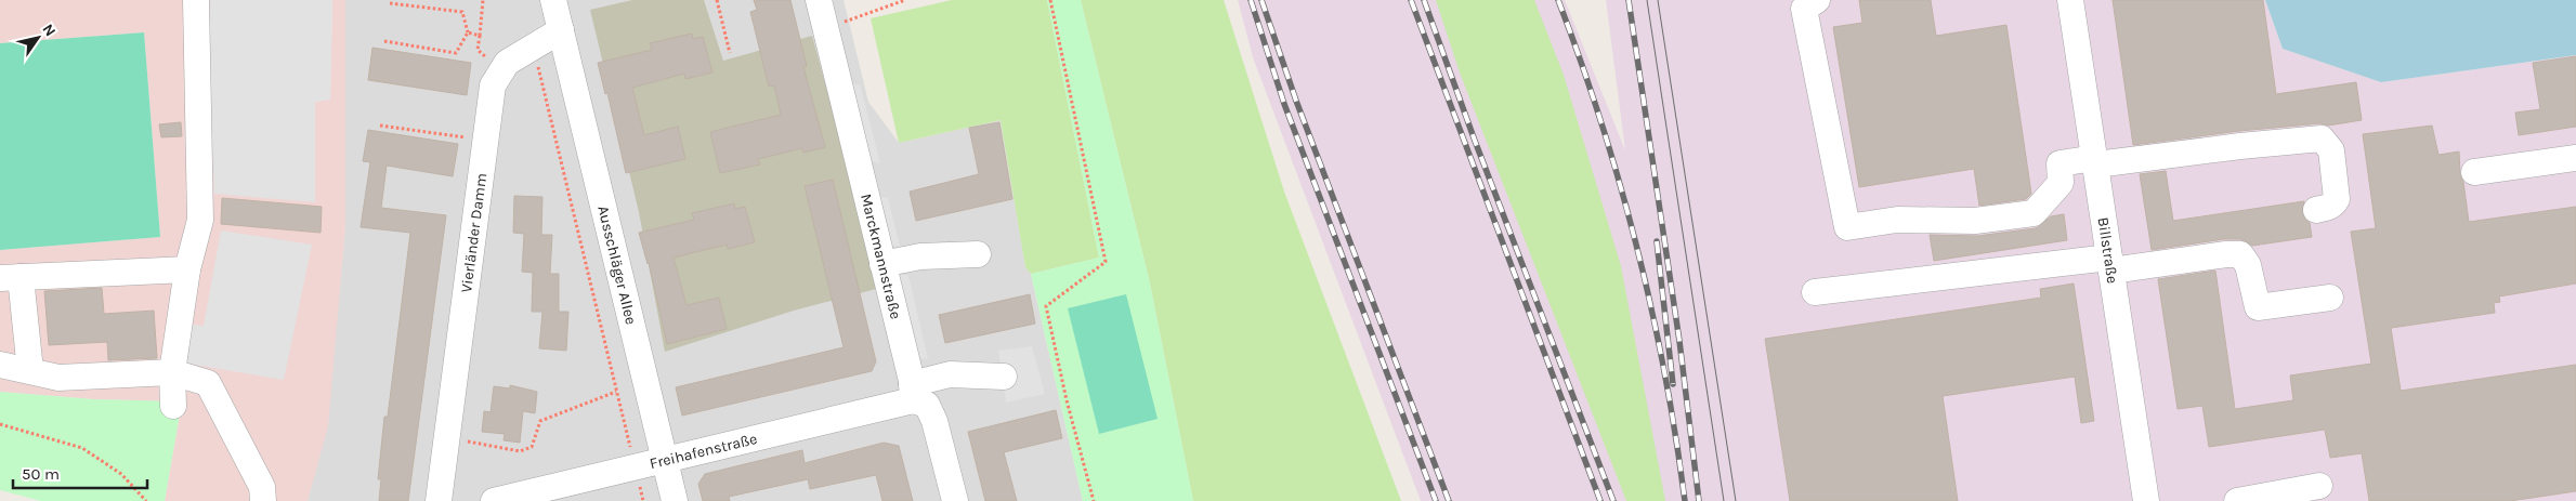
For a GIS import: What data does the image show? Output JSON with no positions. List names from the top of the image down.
{
  "streets": {
    "street": [
      "Vierländer Damm",
      "Billstraße",
      "Marckmannstraße",
      "Ausschläger Allee",
      "Freihafenstraße"
    ]
  },
  "crossings": [
    ["Vierländer Damm", "Ausschläger Allee"],
    ["Marckmannstraße", "Freihafenstraße"],
    ["Ausschläger Allee", "Freihafenstraße"]
  ],
  "scale_bar": "50 m",
  "north": "top right"
}
